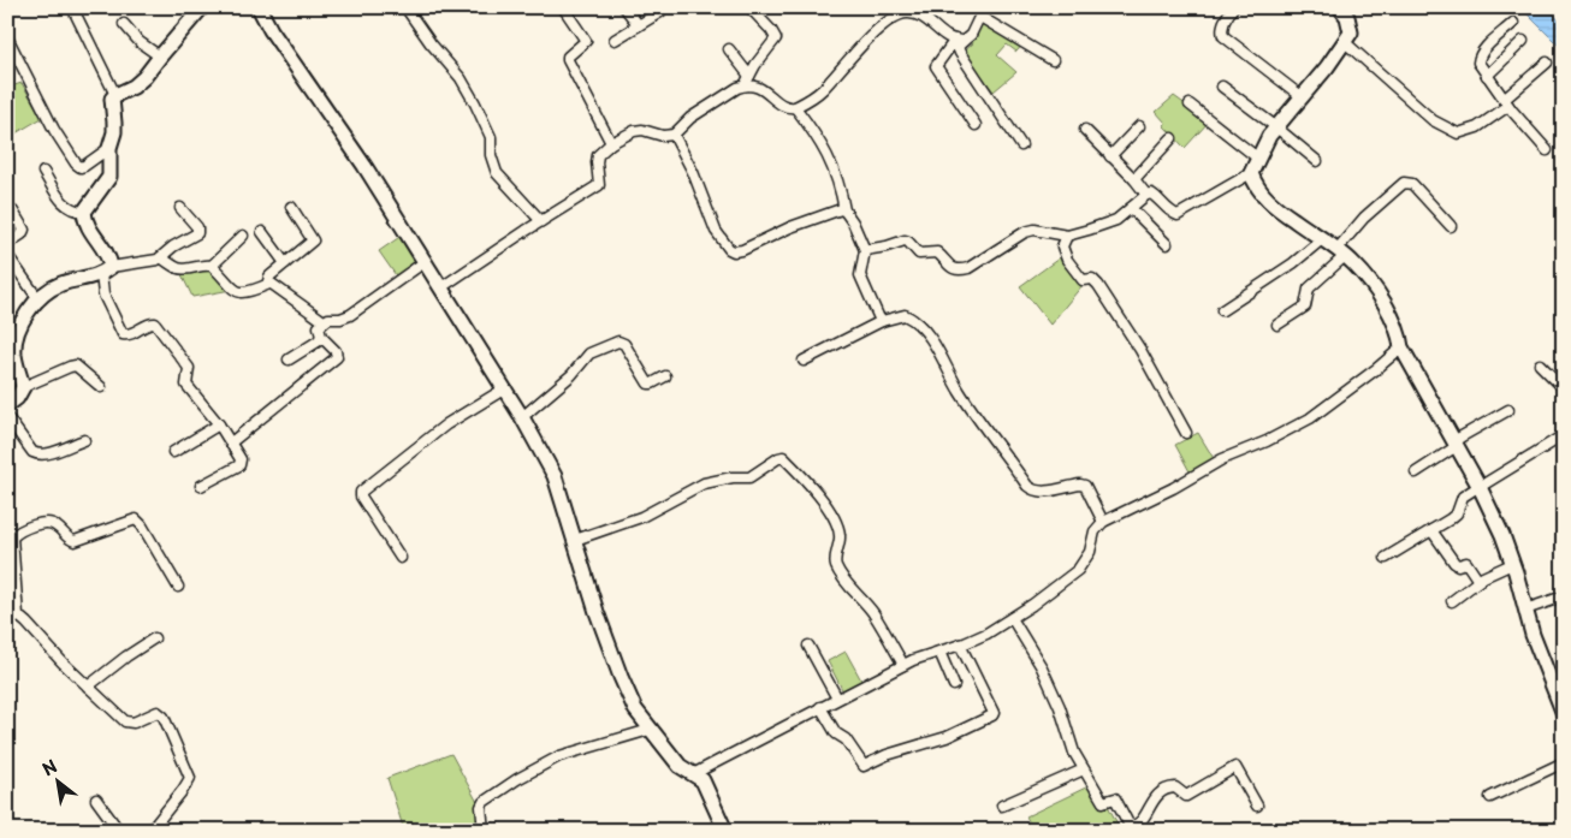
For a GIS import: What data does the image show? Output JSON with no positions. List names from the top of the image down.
{
  "north": "top left"
}
